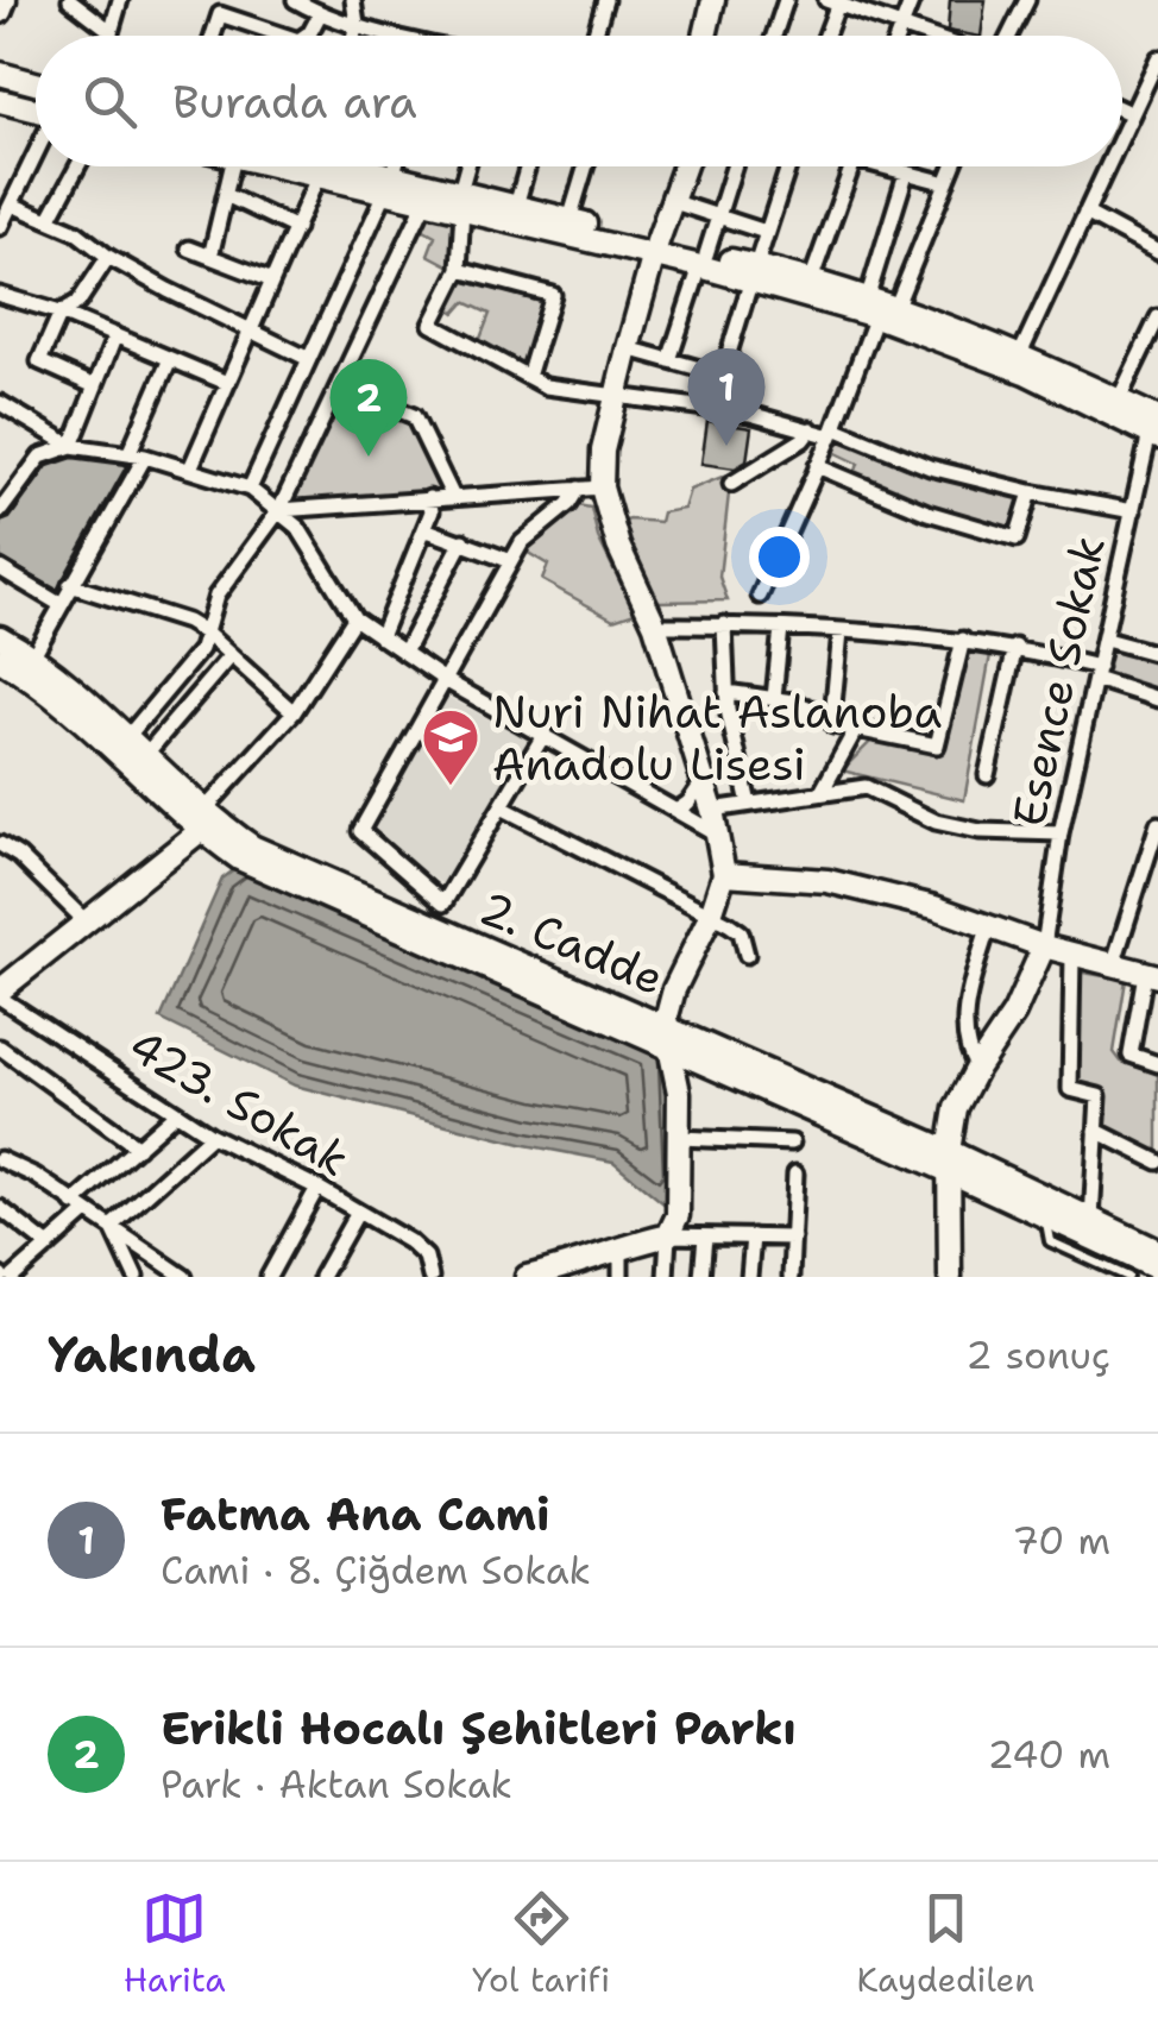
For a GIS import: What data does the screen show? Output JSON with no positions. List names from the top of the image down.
{
  "streets": {
    "main road": ["2. Cadde"],
    "street": ["Esence Sokak", "423. Sokak"]
  },
  "places": {
    "school or university": ["Nuri Nihat Aslanoba Anadolu Lisesi"]
  },
  "page": {
    "search": "Burada ara",
    "pins": ["1", "2"],
    "heading": ["Yakında", "2 sonuç"],
    "list": [
      {
        "mark": "1",
        "name": "Fatma Ana Cami",
        "note": "Cami · 8. Çiğdem Sokak",
        "value": "70 m"
      },
      {
        "mark": "2",
        "name": "Erikli Hocalı Şehitleri Parkı",
        "note": "Park · Aktan Sokak",
        "value": "240 m"
      }
    ],
    "nav": ["Harita", "Yol tarifi", "Kaydedilen"]
  }
}
